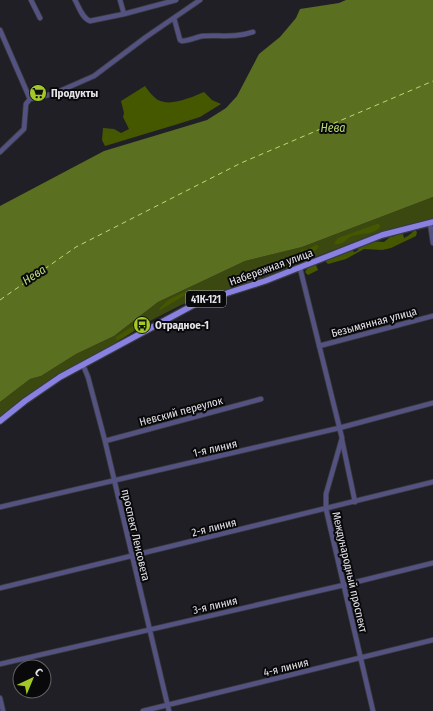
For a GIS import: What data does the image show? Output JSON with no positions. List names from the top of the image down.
{
  "streets": {
    "main road": ["Набережная улица", "41К-121"],
    "street": [
      "Безымянная улица",
      "Невский переулок",
      "1-я линия",
      "2-я линия",
      "проспект Ленсовета",
      "Международный проспект",
      "3-я линия",
      "4-я линия"
    ]
  },
  "crossings": [
    ["Набережная улица", "проспект Ленсовета"],
    ["Набережная улица", "Международный проспект"],
    ["Безымянная улица", "Международный проспект"],
    ["Невский переулок", "проспект Ленсовета"],
    ["1-я линия", "проспект Ленсовета"],
    ["1-я линия", "Международный проспект"],
    ["2-я линия", "проспект Ленсовета"],
    ["2-я линия", "Международный проспект"],
    ["проспект Ленсовета", "3-я линия"],
    ["проспект Ленсовета", "4-я линия"],
    ["Международный проспект", "3-я линия"],
    ["Международный проспект", "4-я линия"]
  ],
  "water": ["Нева"],
  "places": {
    "supermarket": ["Продукты"],
    "bus stop": ["Отрадное-1"]
  },
  "north": "top right"
}
